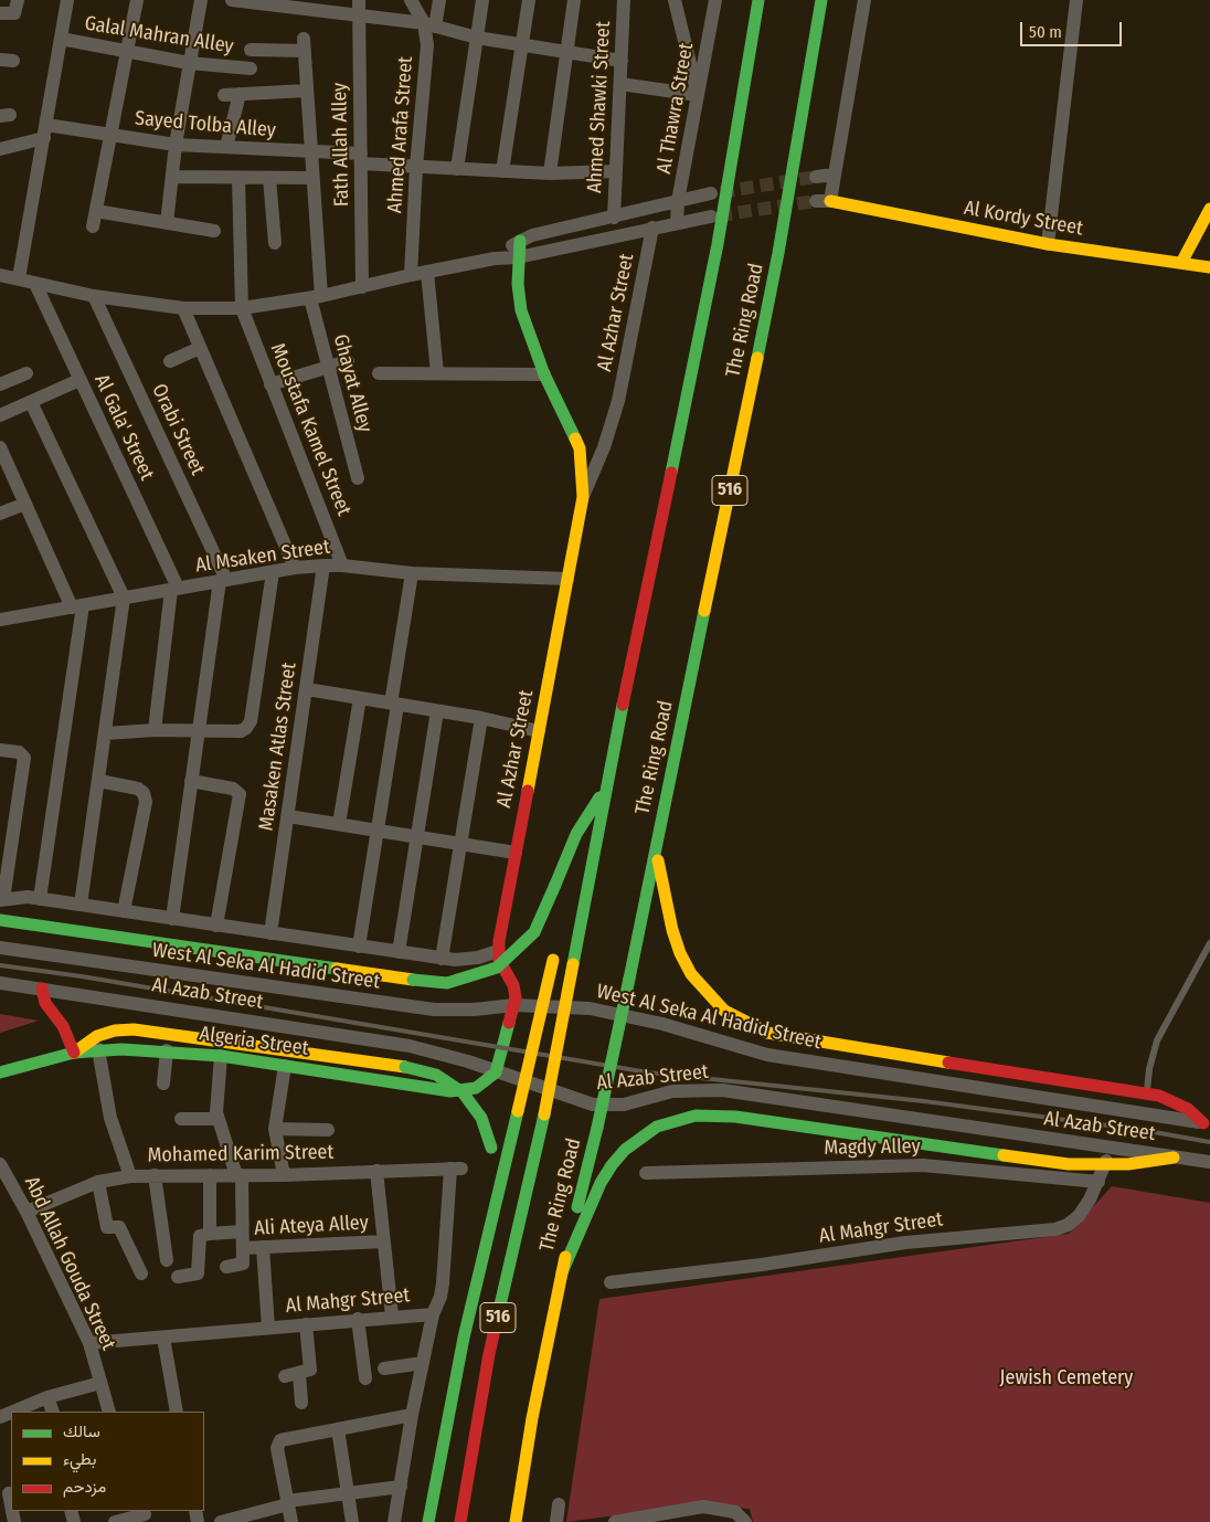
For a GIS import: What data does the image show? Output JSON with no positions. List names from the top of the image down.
{
  "streets": {
    "main road": [
      "Al Kordy Street",
      "Al Azhar Street",
      "The Ring Road",
      "516",
      "Algeria Street"
    ],
    "street": [
      "Galal Mahran Alley",
      "Ahmed Shawki Street",
      "Al Thawra Street",
      "Sayed Tolba Alley",
      "Ahmed Arafa Street",
      "Fath Allah Alley",
      "Ghayat Alley",
      "Al Gala' Street",
      "Orabi Street",
      "Moustafa Kamel Street",
      "Al Msaken Street",
      "Masaken Atlas Street",
      "West Al Seka Al Hadid Street",
      "Al Azab Street",
      "Magdy Alley",
      "Mohamed Karim Street",
      "Ali Ateya Alley",
      "Al Mahgr Street",
      "Abd Allah Gouda Street"
    ]
  },
  "crossings": [
    ["Ahmed Shawki Street", "Sayed Tolba Alley"],
    ["Sayed Tolba Alley", "Ahmed Arafa Street"],
    ["Sayed Tolba Alley", "Fath Allah Alley"],
    ["Sayed Tolba Alley", "Ghayat Alley"],
    ["Al Azhar Street", "Al Msaken Street"],
    ["Al Azhar Street", "West Al Seka Al Hadid Street"],
    ["Al Gala' Street", "Al Msaken Street"],
    ["Orabi Street", "Al Msaken Street"],
    ["Moustafa Kamel Street", "Al Msaken Street"],
    ["Al Msaken Street", "Masaken Atlas Street"],
    ["Masaken Atlas Street", "West Al Seka Al Hadid Street"],
    ["Al Azab Street", "Algeria Street"],
    ["Al Azab Street", "Al Mahgr Street"],
    ["Magdy Alley", "Al Mahgr Street"],
    ["Mohamed Karim Street", "Al Mahgr Street"],
    ["Mohamed Karim Street", "Abd Allah Gouda Street"],
    ["Al Mahgr Street", "Abd Allah Gouda Street"]
  ],
  "parks": ["Jewish Cemetery"],
  "legend": ["سالك", "بطيء", "مزدحم"],
  "scale_bar": "50 m"
}
